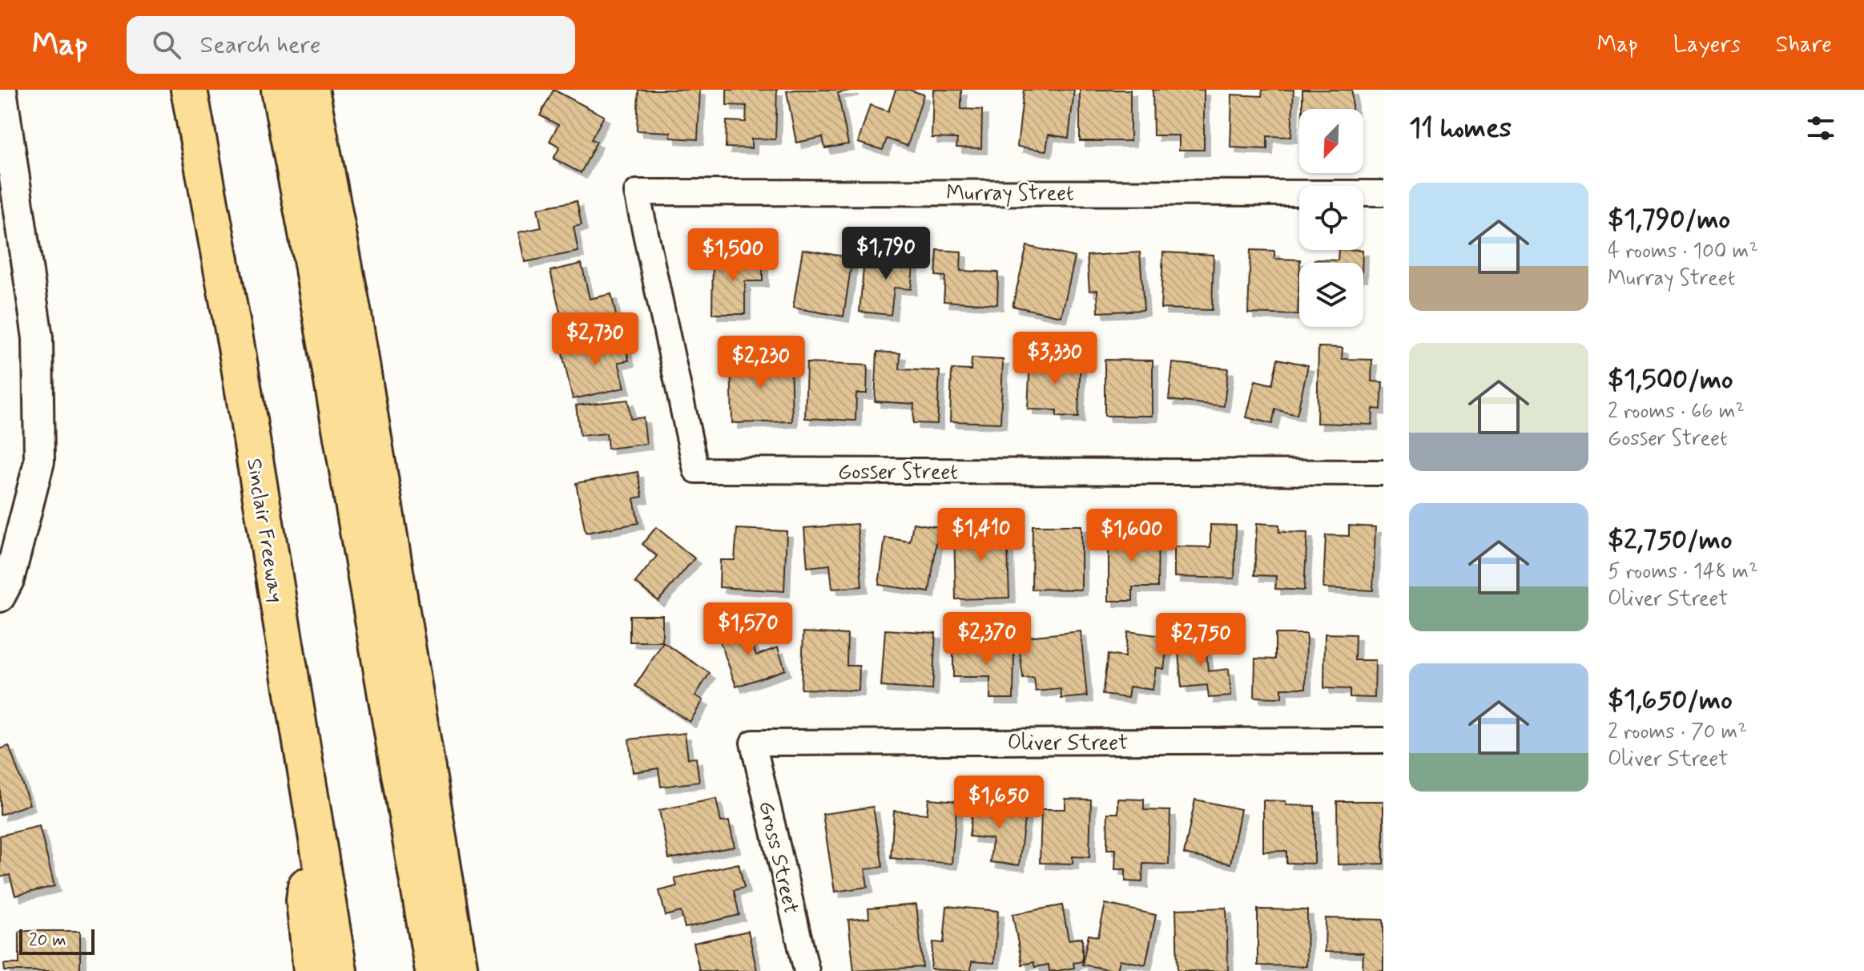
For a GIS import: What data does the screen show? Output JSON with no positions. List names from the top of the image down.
{
  "streets": {
    "highway": ["Sinclair Freeway"],
    "street": [
      "Murray Street",
      "Gosser Street",
      "Oliver Street",
      "Gross Street"
    ]
  },
  "crossings": [
    ["Murray Street", "Gosser Street"],
    ["Oliver Street", "Gross Street"]
  ],
  "scale_bar": "20 m",
  "north": "bottom left",
  "page": {
    "header": "Map",
    "search": "Search here",
    "nav": ["Map", "Layers", "Share"],
    "heading": "11 homes",
    "list": [
      {
        "name": "$1,790/mo",
        "note": "4 rooms · 100 m² · Murray Street"
      },
      {
        "name": "$1,500/mo",
        "note": "2 rooms · 66 m² · Gosser Street"
      },
      {
        "name": "$2,750/mo",
        "note": "5 rooms · 148 m² · Oliver Street"
      },
      {
        "name": "$1,650/mo",
        "note": "2 rooms · 70 m² · Oliver Street"
      }
    ],
    "price": [
      "$1,790",
      "$1,500",
      "$2,730",
      "$3,330",
      "$2,230",
      "$1,410",
      "$1,600",
      "$1,570",
      "$2,370",
      "$2,750",
      "$1,650"
    ],
    "scale": "20 m"
  }
}
